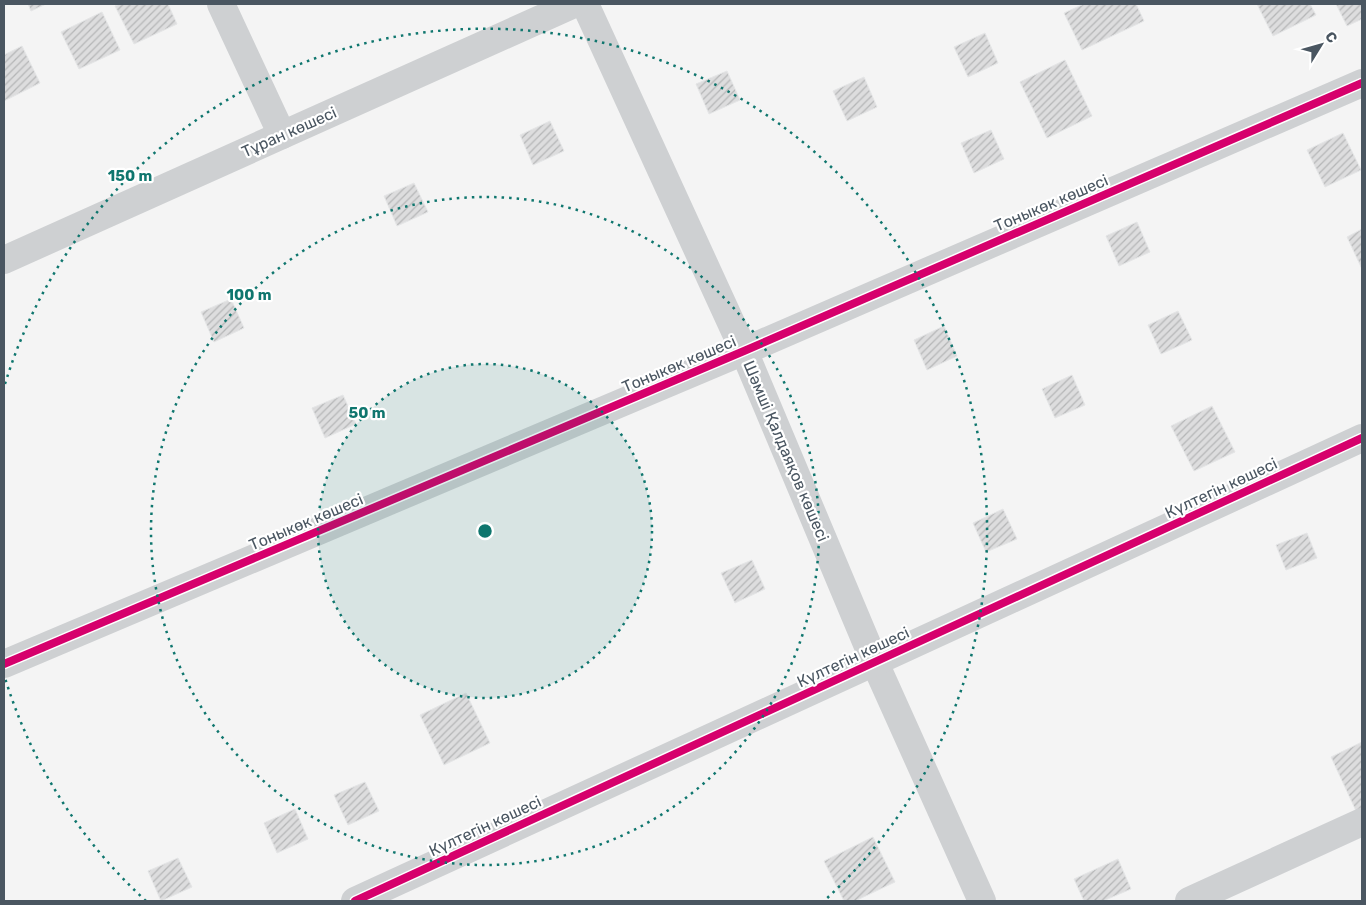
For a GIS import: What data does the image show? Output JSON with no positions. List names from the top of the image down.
{
  "streets": {
    "street": [
      "Тұран көшесі",
      "Тоныкөк көшесі",
      "Шәмші Қалдаяқов көшесі",
      "Күлтегін көшесі"
    ]
  },
  "crossings": [
    ["Тоныкөк көшесі", "Шәмші Қалдаяқов көшесі"],
    ["Шәмші Қалдаяқов көшесі", "Күлтегін көшесі"]
  ],
  "north": "top right",
  "rings": ["150 m", "100 m", "50 m"]
}
